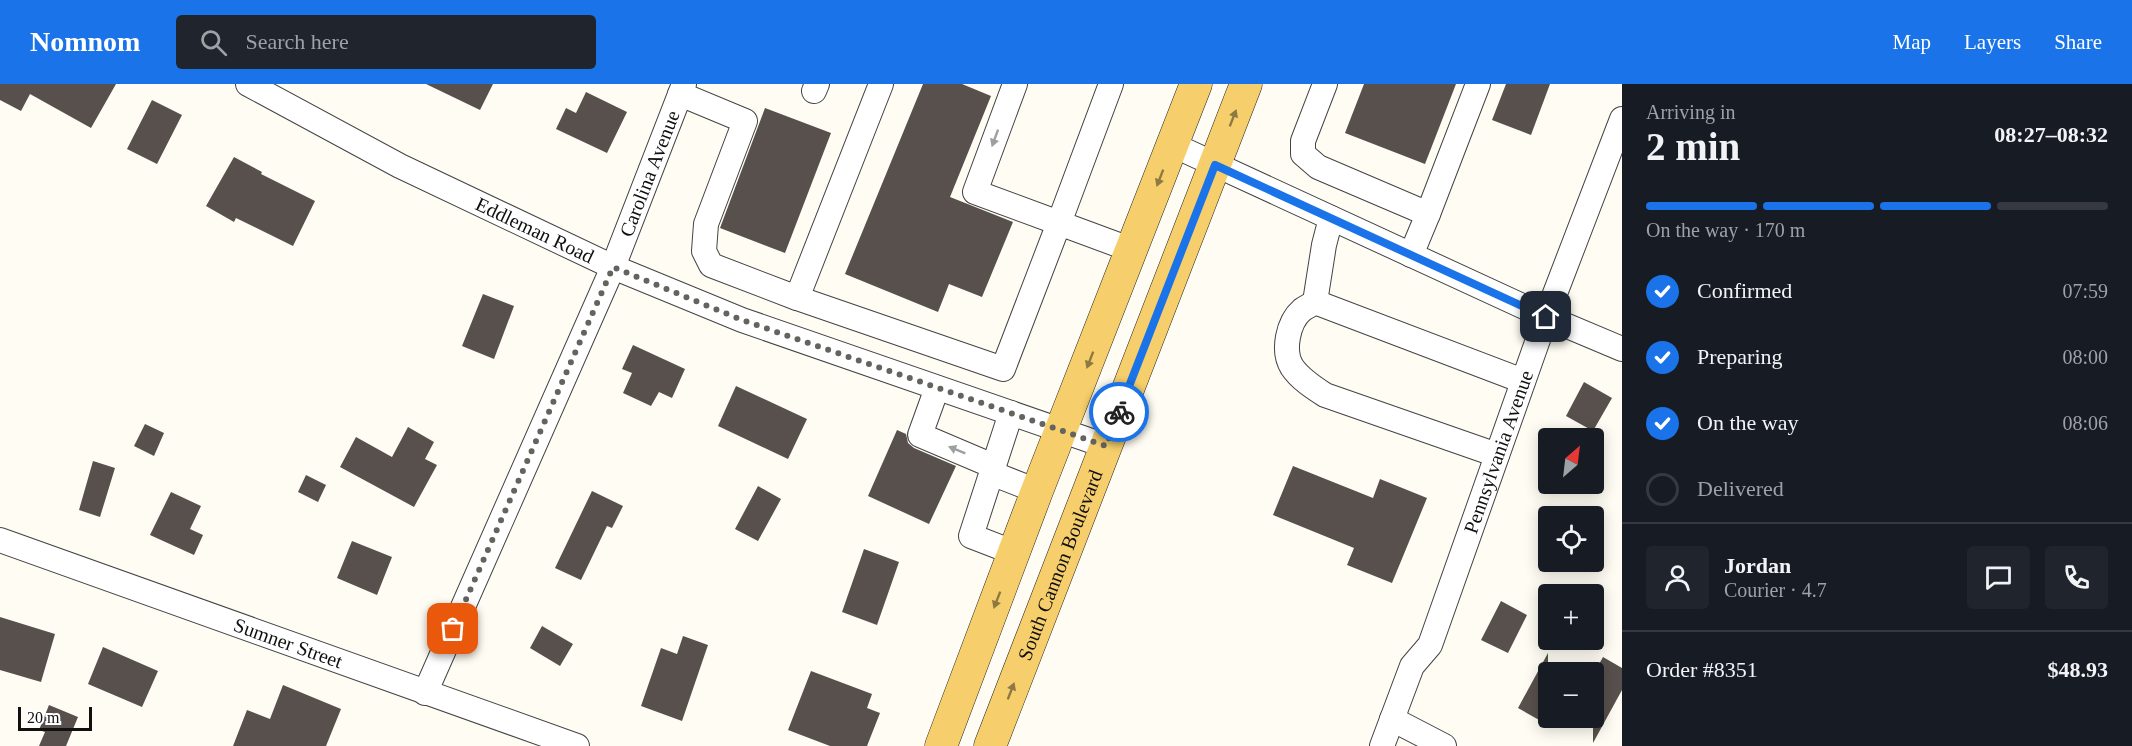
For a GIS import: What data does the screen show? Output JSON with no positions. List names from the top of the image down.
{
  "streets": {
    "main road": ["South Cannon Boulevard"],
    "street": [
      "Carolina Avenue",
      "Eddleman Road",
      "Pennsylvania Avenue",
      "Sumner Street"
    ]
  },
  "crossings": [
    ["Carolina Avenue", "Eddleman Road"],
    ["Carolina Avenue", "Sumner Street"],
    ["Eddleman Road", "South Cannon Boulevard"]
  ],
  "scale_bar": "20 m",
  "north": "top right",
  "page": {
    "header": "Nomnom",
    "search": "Search here",
    "nav": ["Map", "Layers", "Share"],
    "heading": ["2 min", "Arriving in", "08:27–08:32"],
    "panel": [
      "Jordan",
      "Courier · 4.7",
      "Order #8351",
      "$48.93"
    ],
    "bar": "On the way · 170 m",
    "list": [
      ["Confirmed", "07:59"],
      ["Preparing", "08:00"],
      ["On the way", "08:06"],
      "Delivered"
    ],
    "map_buttons": ["+", "−"],
    "scale": "20 m"
  }
}
